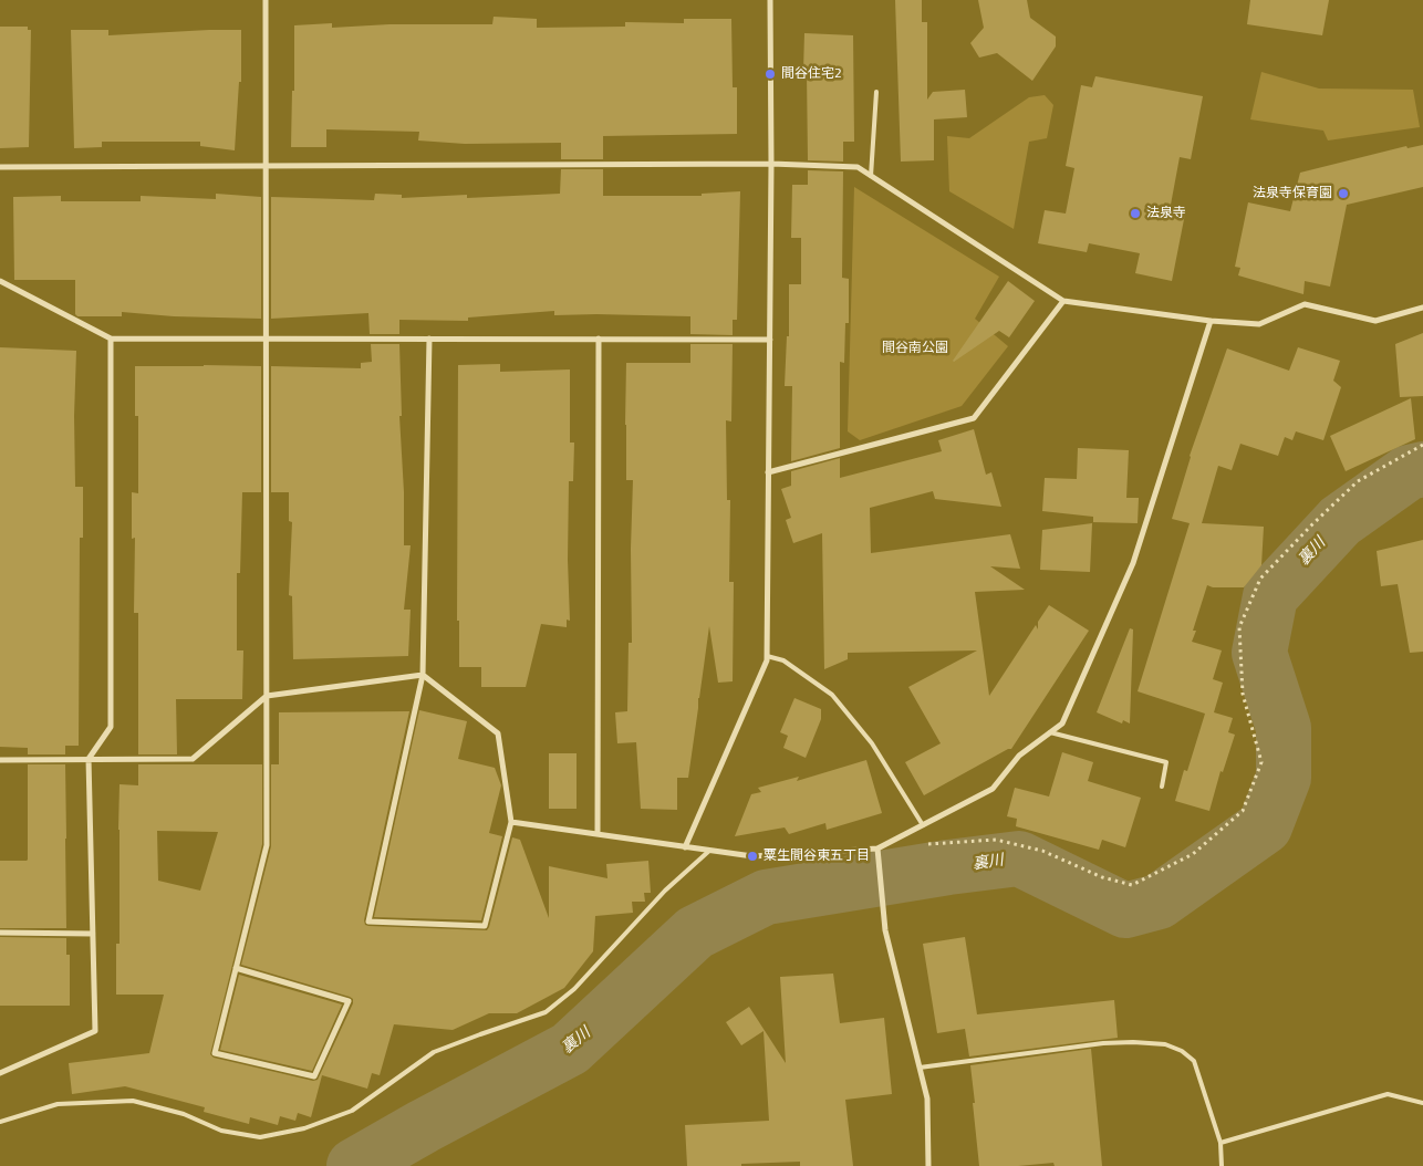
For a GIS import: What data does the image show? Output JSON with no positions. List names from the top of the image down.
{
  "water": ["裏川"],
  "parks": ["間谷南公園"],
  "places": [
    "間谷住宅2",
    "法泉寺保育園",
    "法泉寺",
    "粟生間谷東五丁目"
  ]
}
